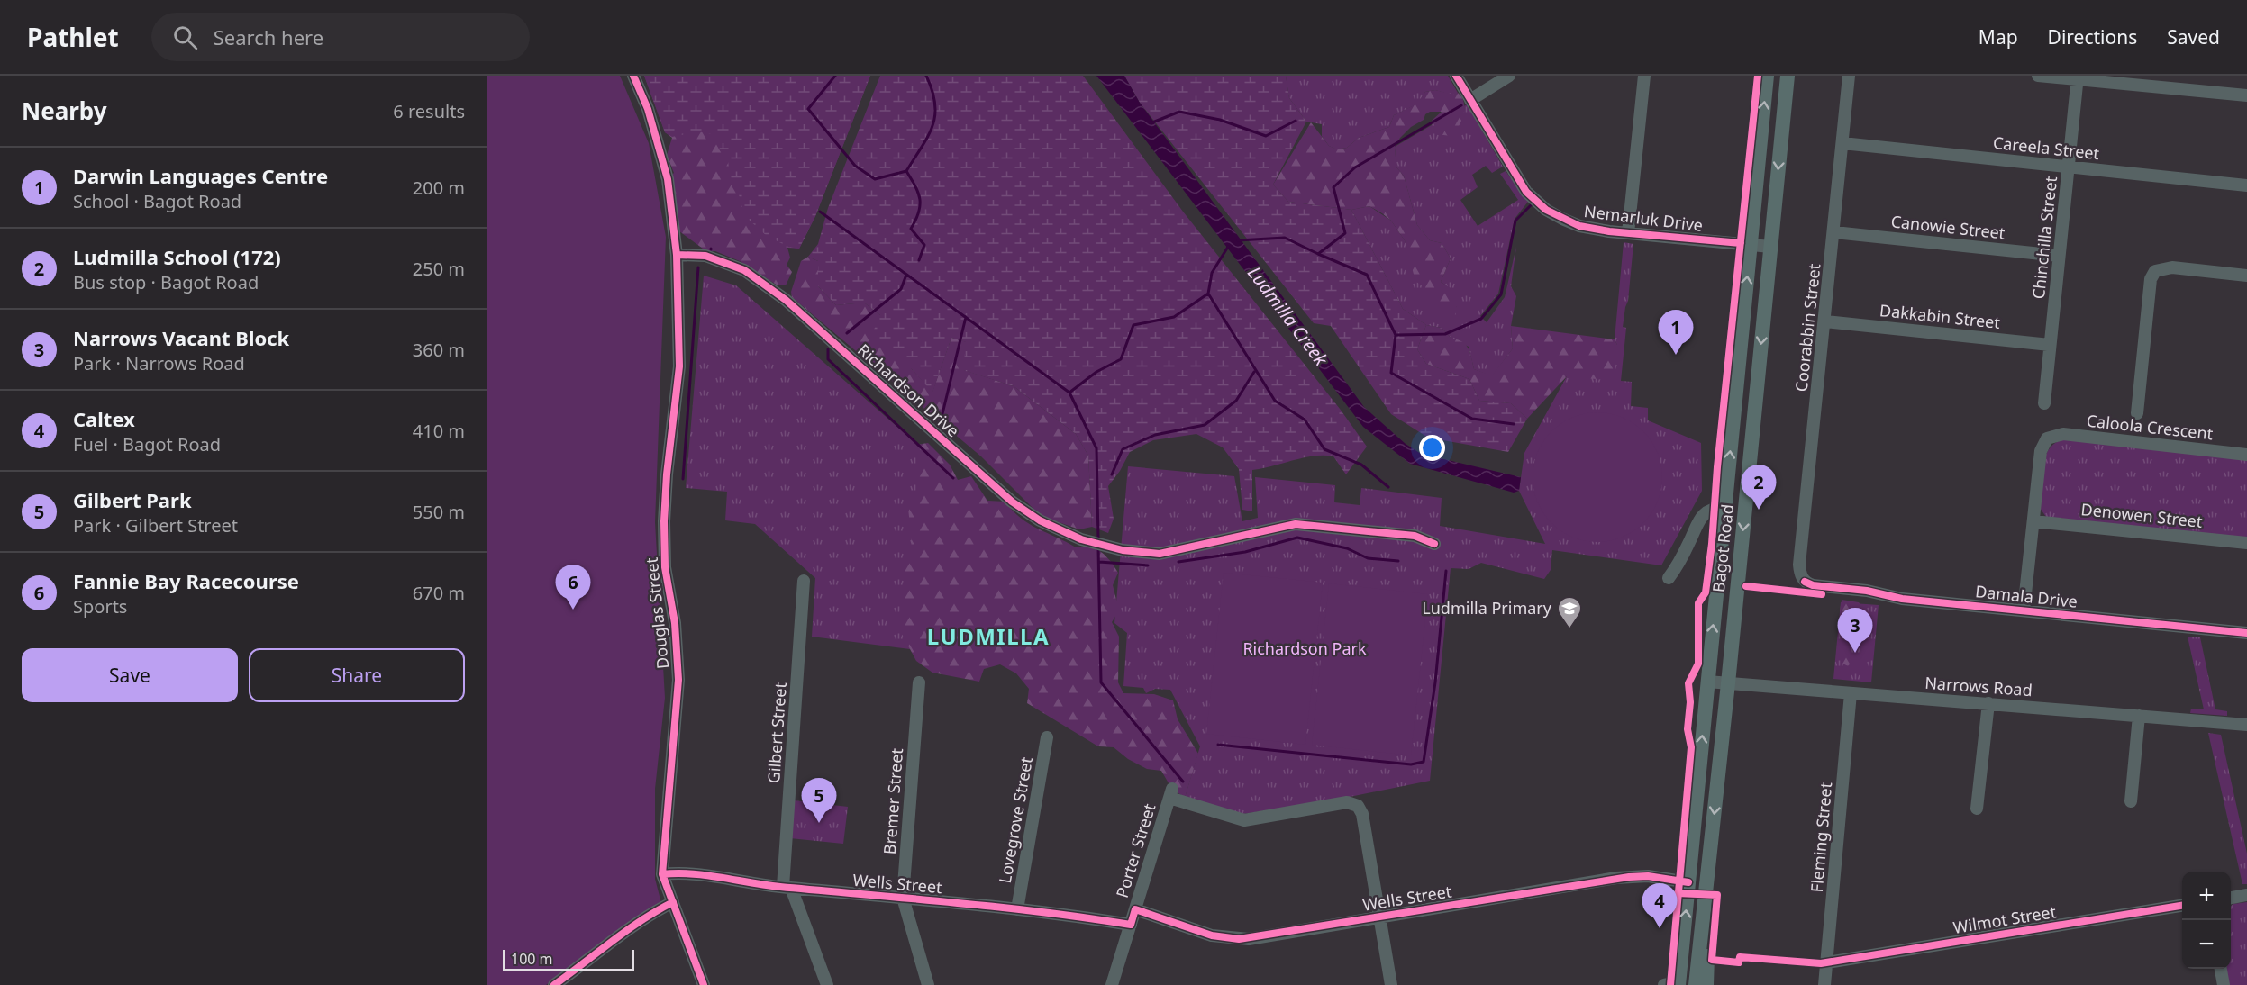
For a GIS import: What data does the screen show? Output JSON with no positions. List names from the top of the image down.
{
  "streets": {
    "main road": ["Bagot Road"],
    "street": [
      "Careela Street",
      "Nemarluk Drive",
      "Canowie Street",
      "Chinchilla Street",
      "Dakkabin Street",
      "Coorabbin Street",
      "Richardson Drive",
      "Caloola Crescent",
      "Denowen Street",
      "Damala Drive",
      "Douglas Street",
      "Narrows Road",
      "Gilbert Street",
      "Bremer Street",
      "Lovegrove Street",
      "Fleming Street",
      "Porter Street",
      "Wells Street",
      "Wilmot Street"
    ]
  },
  "crossings": [
    ["Careela Street", "Chinchilla Street"],
    ["Careela Street", "Coorabbin Street"],
    ["Nemarluk Drive", "Bagot Road"],
    ["Canowie Street", "Chinchilla Street"],
    ["Canowie Street", "Coorabbin Street"],
    ["Chinchilla Street", "Dakkabin Street"],
    ["Dakkabin Street", "Coorabbin Street"],
    ["Coorabbin Street", "Damala Drive"],
    ["Richardson Drive", "Douglas Street"],
    ["Caloola Crescent", "Denowen Street"],
    ["Bagot Road", "Narrows Road"],
    ["Bagot Road", "Wells Street"],
    ["Douglas Street", "Wells Street"],
    ["Narrows Road", "Fleming Street"],
    ["Gilbert Street", "Wells Street"],
    ["Bremer Street", "Wells Street"],
    ["Lovegrove Street", "Wells Street"],
    ["Fleming Street", "Wilmot Street"],
    ["Porter Street", "Wells Street"]
  ],
  "districts": ["LUDMILLA"],
  "water": ["Ludmilla Creek"],
  "parks": ["Richardson Park"],
  "places": {
    "school or university": ["Ludmilla Primary"]
  },
  "scale_bar": "100 m",
  "page": {
    "header": "Pathlet",
    "search": "Search here",
    "nav": ["Map", "Directions", "Saved"],
    "heading": ["Nearby", "6 results"],
    "list": [
      {
        "mark": "1",
        "name": "Darwin Languages Centre",
        "note": "School · Bagot Road",
        "value": "200 m"
      },
      {
        "mark": "2",
        "name": "Ludmilla School (172)",
        "note": "Bus stop · Bagot Road",
        "value": "250 m"
      },
      {
        "mark": "3",
        "name": "Narrows Vacant Block",
        "note": "Park · Narrows Road",
        "value": "360 m"
      },
      {
        "mark": "4",
        "name": "Caltex",
        "note": "Fuel · Bagot Road",
        "value": "410 m"
      },
      {
        "mark": "5",
        "name": "Gilbert Park",
        "note": "Park · Gilbert Street",
        "value": "550 m"
      },
      {
        "mark": "6",
        "name": "Fannie Bay Racecourse",
        "note": "Sports",
        "value": "670 m"
      }
    ],
    "pins": [
      "1",
      "2",
      "6",
      "3",
      "5",
      "4"
    ],
    "buttons": ["Save", "Share"],
    "map_buttons": ["+", "−"],
    "scale": "100 m"
  }
}
